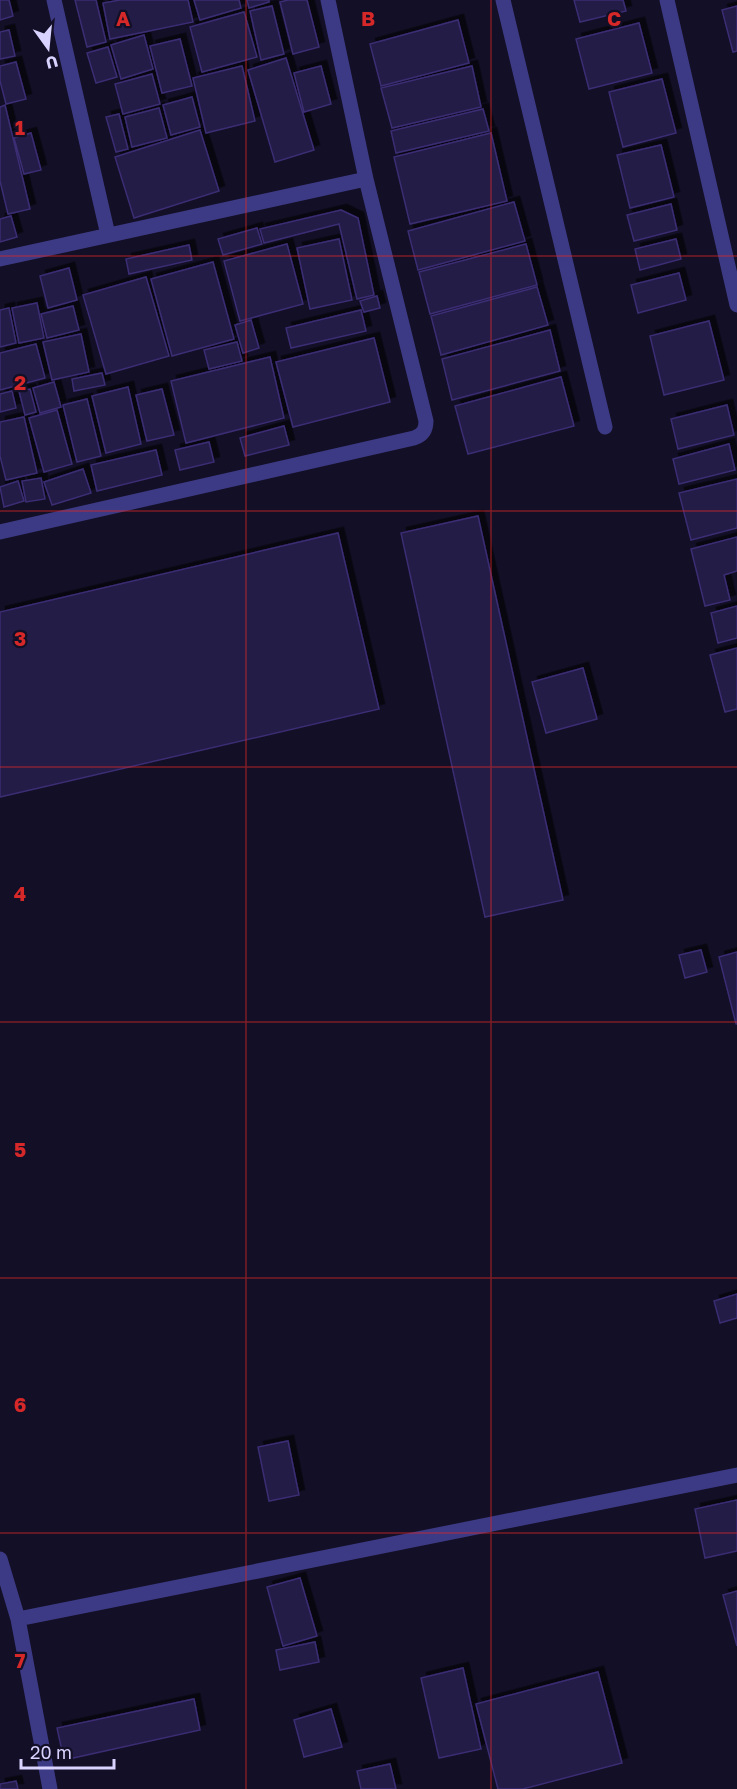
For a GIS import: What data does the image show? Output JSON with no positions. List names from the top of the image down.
{
  "scale_bar": "20 m",
  "north": "bottom",
  "grid": {
    "columns": ["A", "B", "C"],
    "rows": [
      "1",
      "2",
      "3",
      "4",
      "5",
      "6",
      "7"
    ]
  }
}
